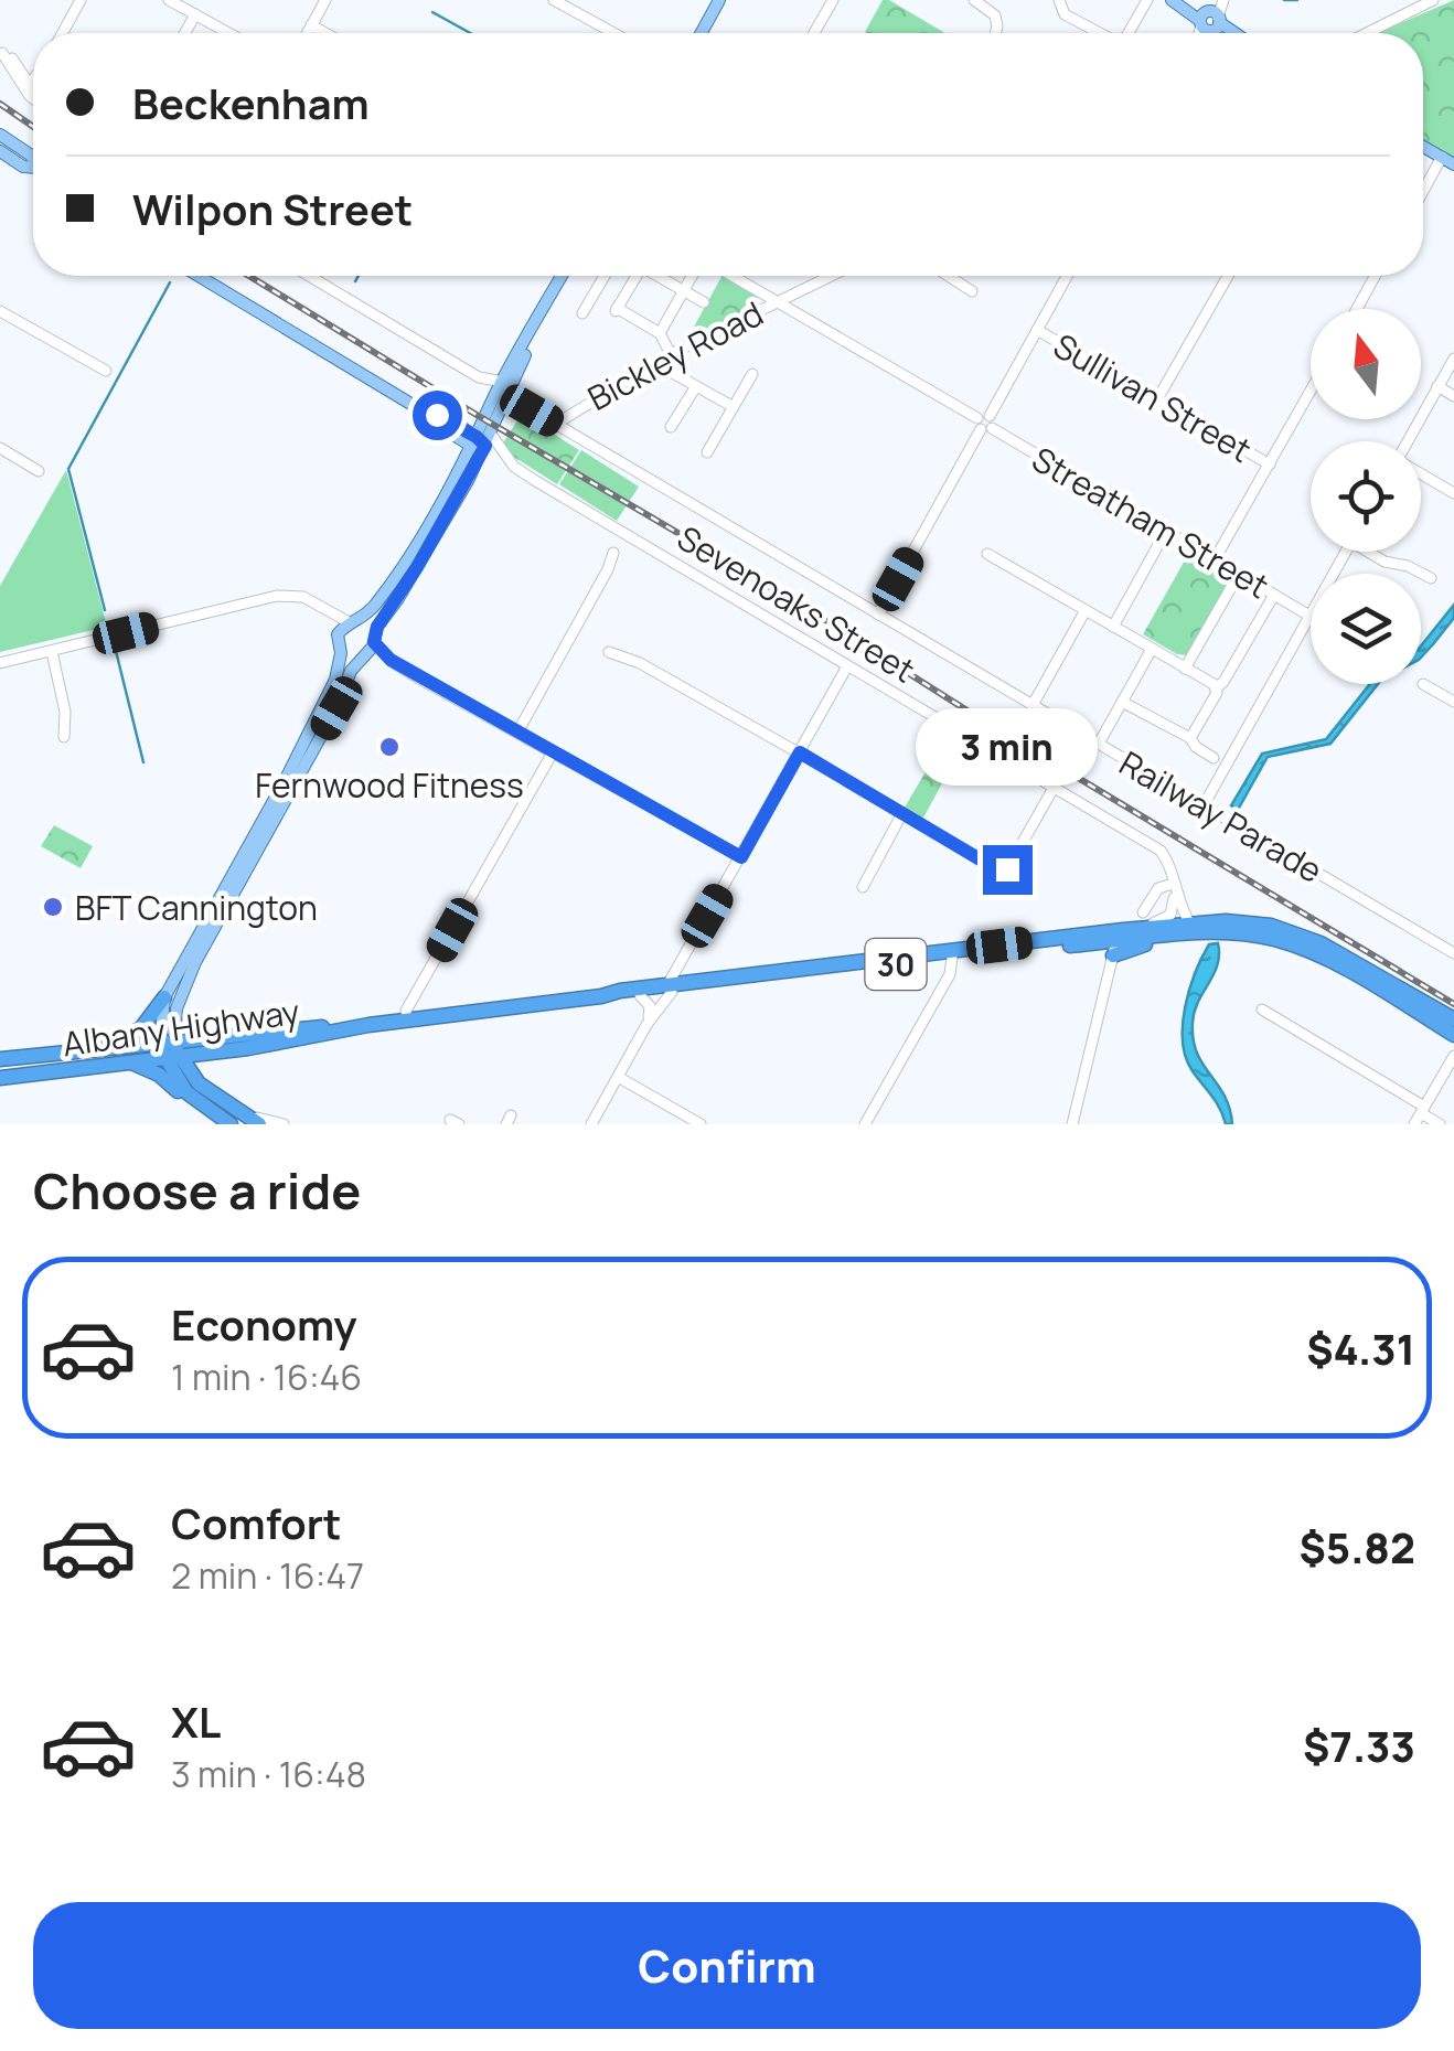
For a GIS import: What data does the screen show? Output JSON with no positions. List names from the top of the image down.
{
  "streets": {
    "highway": ["30", "Albany Highway"],
    "street": [
      "Bickley Road",
      "Sullivan Street",
      "Streatham Street",
      "Sevenoaks Street",
      "Railway Parade"
    ]
  },
  "crossings": [
    ["Bickley Road", "Streatham Street"],
    ["Bickley Road", "Railway Parade"],
    ["Sevenoaks Street", "Albany Highway"]
  ],
  "places": ["Fernwood Fitness", "BFT Cannington"],
  "north": "top",
  "page": {
    "banner": ["Beckenham", "Wilpon Street"],
    "bubble": "3 min",
    "heading": "Choose a ride",
    "list": [
      {
        "name": "Economy",
        "note": "1 min · 16:46",
        "value": "$4.31"
      },
      {
        "name": "Comfort",
        "note": "2 min · 16:47",
        "value": "$5.82"
      },
      {
        "name": "XL",
        "note": "3 min · 16:48",
        "value": "$7.33"
      }
    ],
    "buttons": "Confirm"
  }
}
